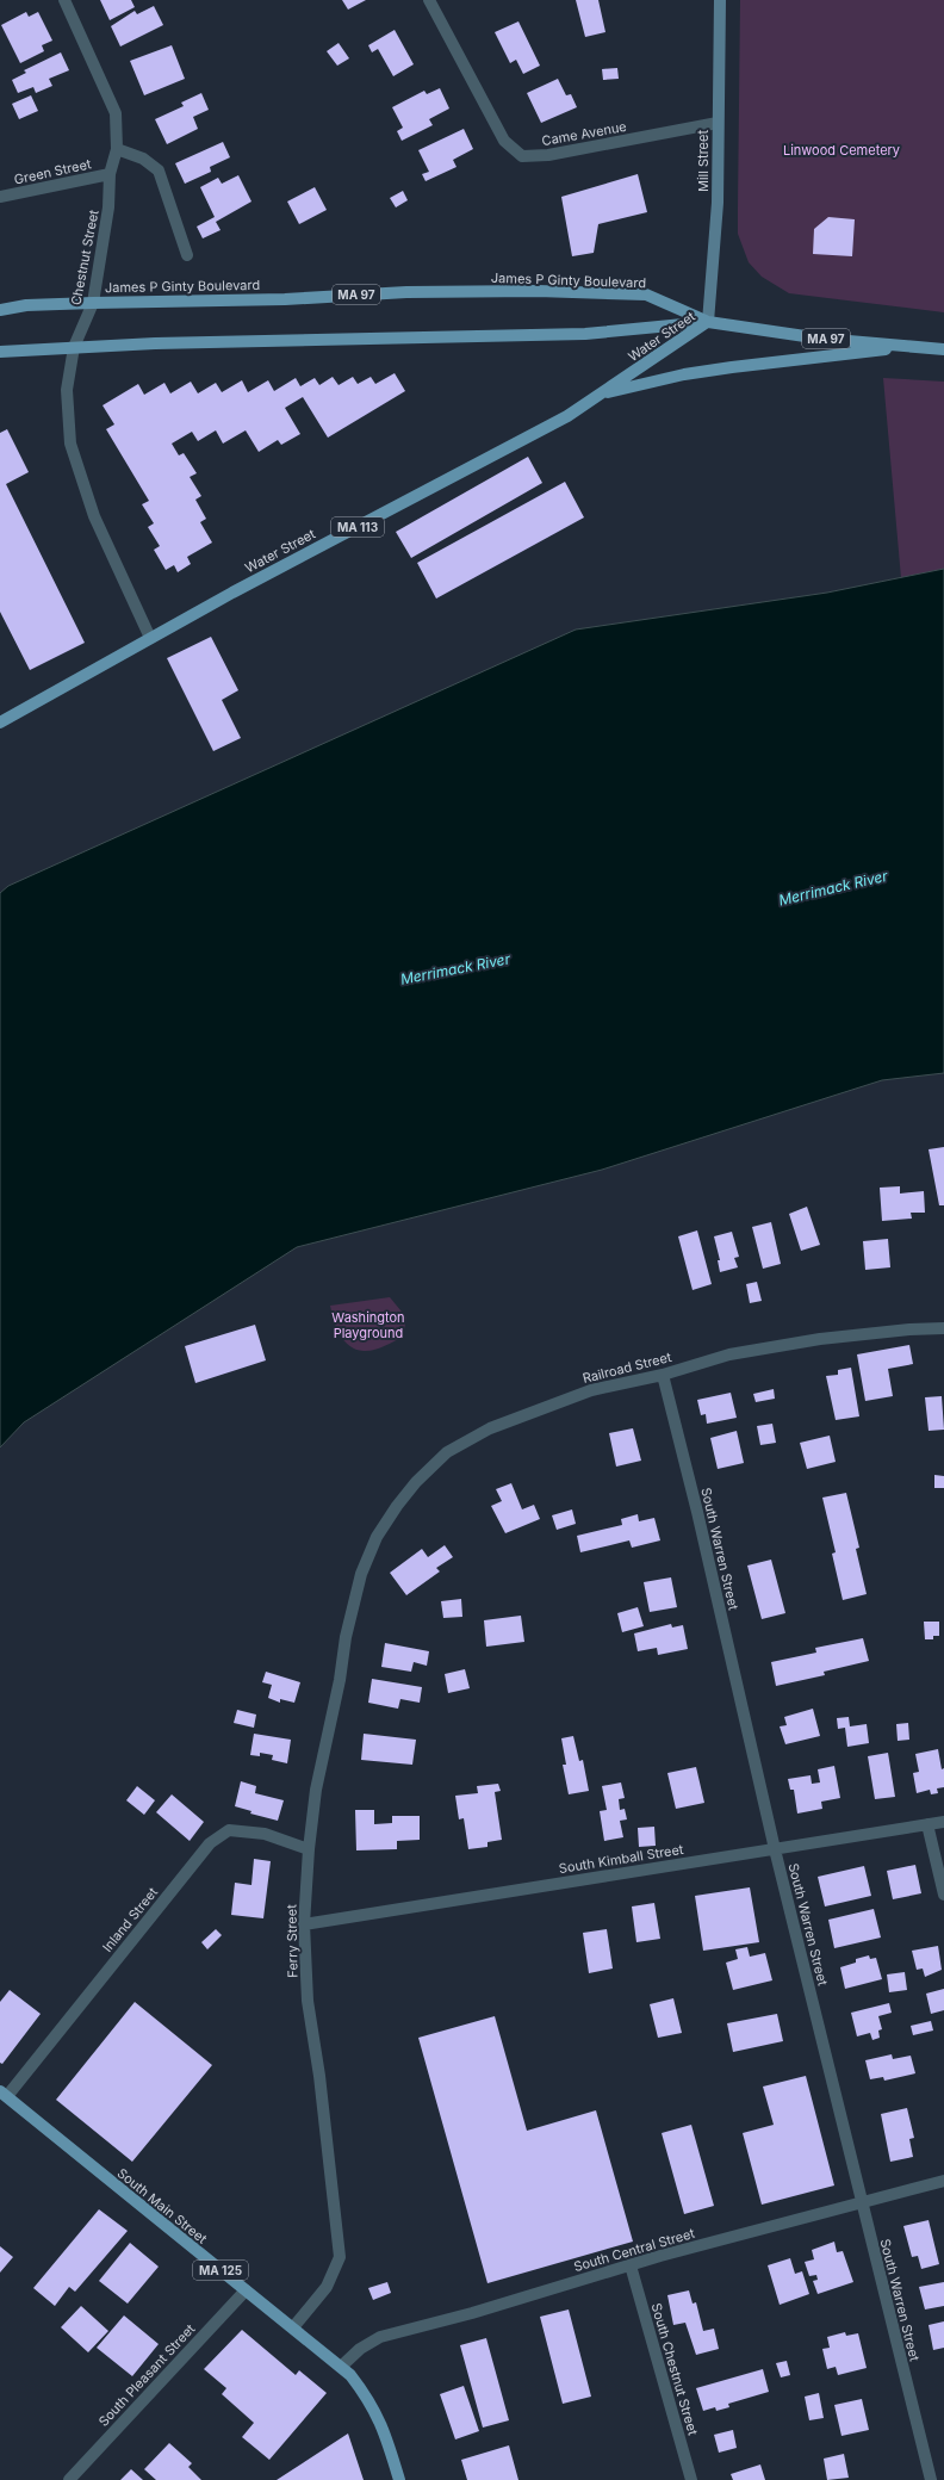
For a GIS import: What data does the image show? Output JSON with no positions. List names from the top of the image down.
{
  "streets": {
    "main road": [
      "Mill Street",
      "James P Ginty Boulevard",
      "MA 97",
      "Water Street",
      "MA 113",
      "South Main Street",
      "MA 125"
    ],
    "street": [
      "Came Avenue",
      "Green Street",
      "Chestnut Street",
      "Railroad Street",
      "South Warren Street",
      "South Kimball Street",
      "Inland Street",
      "Ferry Street",
      "South Central Street",
      "South Chestnut Street",
      "South Pleasant Street"
    ]
  },
  "crossings": [
    ["Came Avenue", "Mill Street"],
    ["Mill Street", "James P Ginty Boulevard"],
    ["Mill Street", "MA 97"],
    ["Mill Street", "Water Street"],
    ["Green Street", "Chestnut Street"],
    ["Chestnut Street", "James P Ginty Boulevard"],
    ["Chestnut Street", "MA 97"],
    ["Chestnut Street", "Water Street"],
    ["James P Ginty Boulevard", "MA 97"],
    ["James P Ginty Boulevard", "Water Street"],
    ["MA 97", "Water Street"],
    ["Railroad Street", "South Warren Street"],
    ["Railroad Street", "Ferry Street"],
    ["South Warren Street", "South Kimball Street"],
    ["South Warren Street", "South Central Street"],
    ["South Kimball Street", "Ferry Street"],
    ["Inland Street", "Ferry Street"],
    ["Inland Street", "South Main Street"],
    ["Ferry Street", "South Main Street"],
    ["South Main Street", "South Central Street"],
    ["South Main Street", "South Pleasant Street"],
    ["South Central Street", "South Chestnut Street"]
  ],
  "water": ["Merrimack River"],
  "parks": ["Linwood Cemetery", "Washington Playground"]
}
